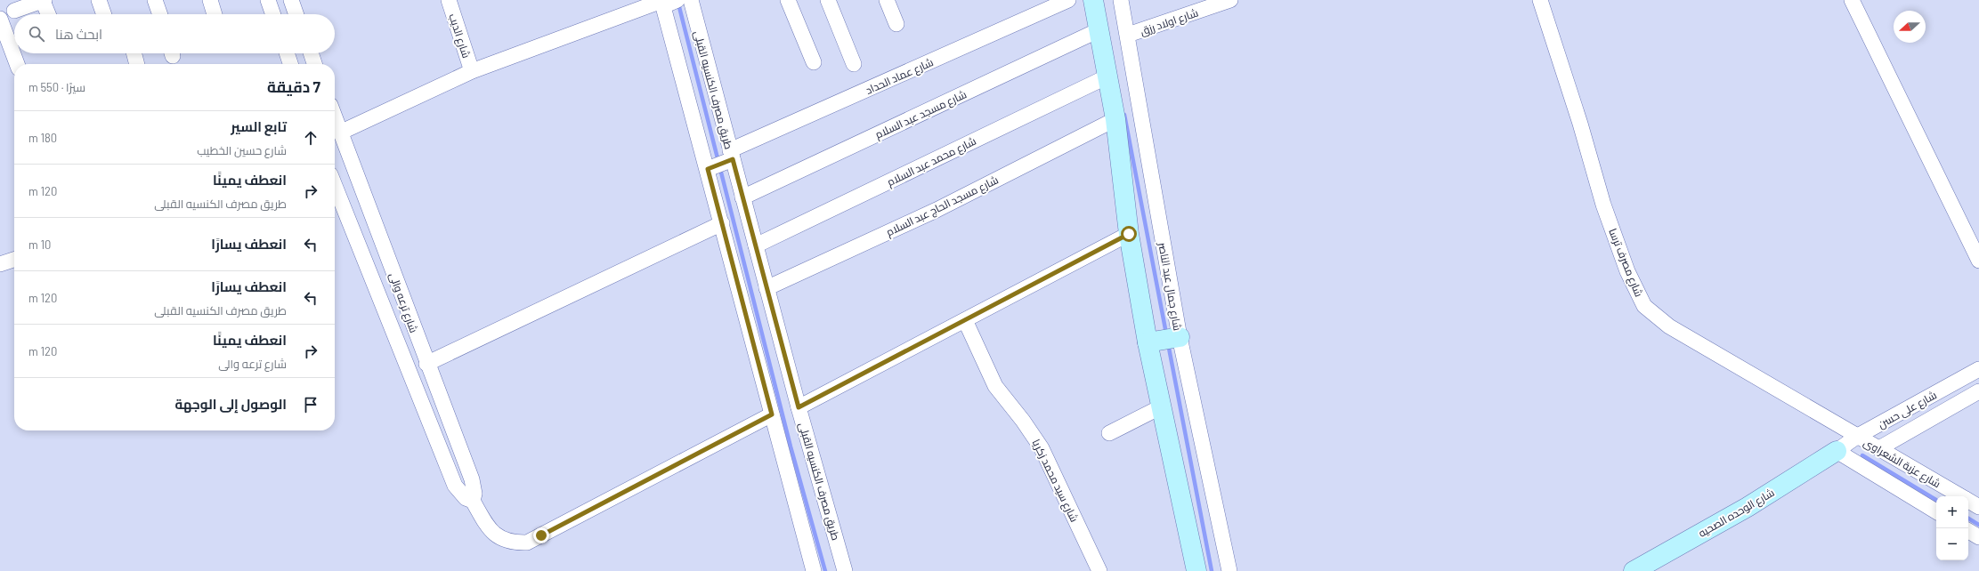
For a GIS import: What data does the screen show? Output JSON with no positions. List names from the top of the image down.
{
  "streets": {
    "street": [
      "شارع اولاد رزق",
      "شارع الديب",
      "شارع عماد الحداد",
      "طريق مصرف الكنسيه القبلى",
      "شارع مسجد عبد السلام",
      "شارع محمد عبد السلام",
      "شارع مسجد الحاج عبد السلام",
      "شارع مصرف ترسا",
      "شارع جمال عبد الناصر",
      "شارع ترعه والى",
      "شارع على حسن",
      "شارع عزبة الشعراوى",
      "شارع سيد محمد زكريا",
      "شارع الوحده الصحيه"
    ]
  },
  "crossings": [
    ["شارع اولاد رزق", "شارع جمال عبد الناصر"],
    ["شارع عماد الحداد", "طريق مصرف الكنسيه القبلى"],
    ["طريق مصرف الكنسيه القبلى", "شارع مسجد عبد السلام"],
    ["طريق مصرف الكنسيه القبلى", "شارع محمد عبد السلام"],
    ["طريق مصرف الكنسيه القبلى", "شارع مسجد الحاج عبد السلام"],
    ["شارع مصرف ترسا", "شارع على حسن"],
    ["شارع مصرف ترسا", "شارع عزبة الشعراوى"],
    ["شارع على حسن", "شارع عزبة الشعراوى"],
    ["شارع على حسن", "شارع الوحده الصحيه"]
  ],
  "north": "left",
  "page": {
    "search": "ابحث هنا",
    "heading": ["7 دقيقة", "سيرًا · 550 m"],
    "list": [
      ["تابع السير", "شارع حسين الخطيب", "180 m"],
      ["انعطف يمينًا", "طريق مصرف الكنسيه القبلى", "120 m"],
      ["انعطف يسارًا", "10 m"],
      ["انعطف يسارًا", "طريق مصرف الكنسيه القبلى", "120 m"],
      ["انعطف يمينًا", "شارع ترعه والى", "120 m"],
      "الوصول إلى الوجهة"
    ],
    "map_buttons": ["+", "−"]
  }
}
